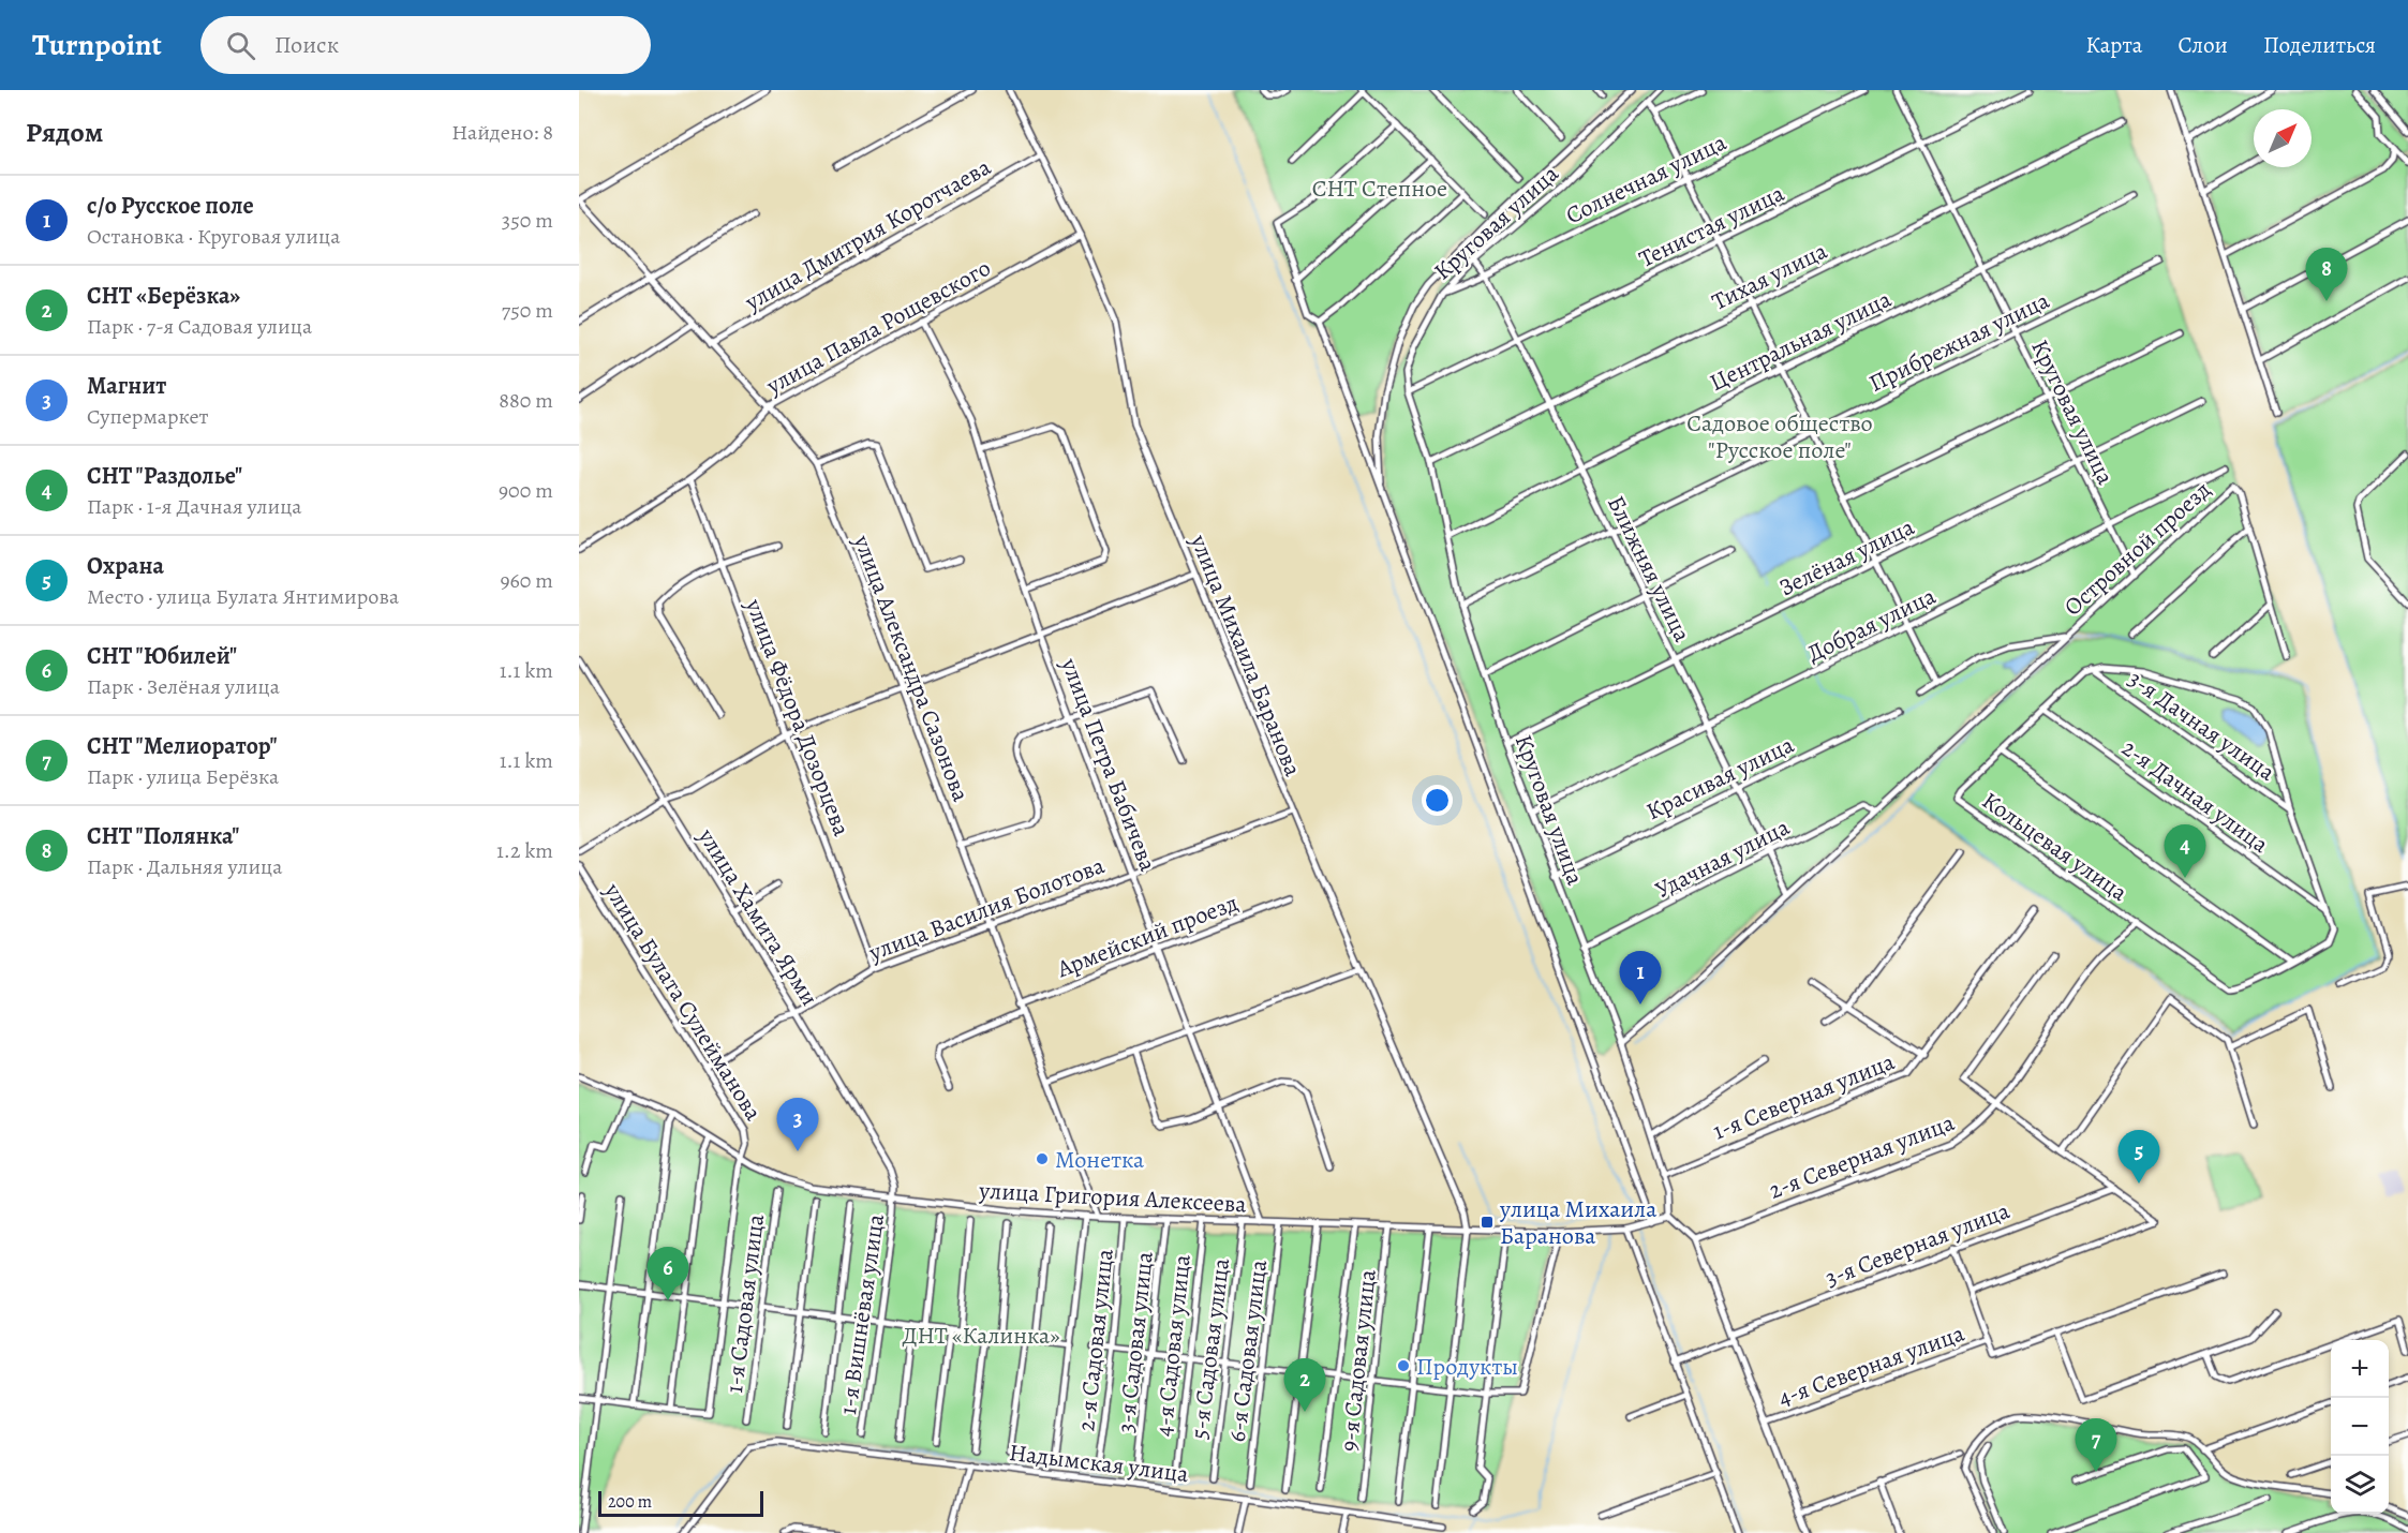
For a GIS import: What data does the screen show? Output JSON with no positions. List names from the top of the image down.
{
  "streets": {
    "street": [
      "Солнечная улица",
      "Круговая улица",
      "Тенистая улица",
      "улица Дмитрия Коротчаева",
      "Тихая улица",
      "улица Павла Рощевского",
      "Центральная улица",
      "Прибрежная улица",
      "Островной проезд",
      "Зелёная улица",
      "Ближняя улица",
      "Добрая улица",
      "улица Михаила Баранова",
      "улица Александра Сазонова",
      "улица Фёдора Дозорцева",
      "3-я Дачная улица",
      "улица Петра Бабичева",
      "Красивая улица",
      "2-я Дачная улица",
      "Кольцевая улица",
      "Удачная улица",
      "улица Василия Болотова",
      "улица Хамита Ярми",
      "Армейский проезд",
      "улица Булата Сулейманова",
      "1-я Северная улица",
      "2-я Северная улица",
      "улица Григория Алексеева",
      "3-я Северная улица",
      "1-я Садовая улица",
      "1-я Вишнёвая улица",
      "2-я Садовая улица",
      "3-я Садовая улица",
      "4-я Садовая улица",
      "5-я Садовая улица",
      "6-я Садовая улица",
      "9-я Садовая улица",
      "4-я Северная улица",
      "Надымская улица"
    ]
  },
  "crossings": [
    ["Солнечная улица", "Круговая улица"],
    ["Солнечная улица", "Ближняя улица"],
    ["Круговая улица", "Тенистая улица"],
    ["Круговая улица", "Тихая улица"],
    ["Круговая улица", "Центральная улица"],
    ["Круговая улица", "Прибрежная улица"],
    ["Круговая улица", "Островной проезд"],
    ["Круговая улица", "Зелёная улица"],
    ["Круговая улица", "Ближняя улица"],
    ["Круговая улица", "Добрая улица"],
    ["Круговая улица", "Красивая улица"],
    ["Круговая улица", "Удачная улица"],
    ["Круговая улица", "1-я Северная улица"],
    ["Круговая улица", "улица Григория Алексеева"],
    ["Тенистая улица", "Ближняя улица"],
    ["улица Дмитрия Коротчаева", "улица Михаила Баранова"],
    ["улица Дмитрия Коротчаева", "улица Александра Сазонова"],
    ["Тихая улица", "Ближняя улица"],
    ["улица Павла Рощевского", "улица Михаила Баранова"],
    ["улица Павла Рощевского", "улица Александра Сазонова"],
    ["улица Павла Рощевского", "улица Фёдора Дозорцева"],
    ["улица Павла Рощевского", "улица Петра Бабичева"],
    ["Центральная улица", "Ближняя улица"],
    ["Прибрежная улица", "Ближняя улица"],
    ["Зелёная улица", "Ближняя улица"],
    ["Ближняя улица", "Добрая улица"],
    ["Ближняя улица", "Красивая улица"],
    ["Ближняя улица", "Удачная улица"],
    ["улица Михаила Баранова", "улица Василия Болотова"],
    ["улица Михаила Баранова", "улица Григория Алексеева"],
    ["улица Александра Сазонова", "улица Василия Болотова"],
    ["улица Александра Сазонова", "Армейский проезд"],
    ["улица Александра Сазонова", "улица Григория Алексеева"],
    ["улица Фёдора Дозорцева", "улица Василия Болотова"],
    ["3-я Дачная улица", "Кольцевая улица"],
    ["улица Петра Бабичева", "улица Василия Болотова"],
    ["улица Петра Бабичева", "Армейский проезд"],
    ["улица Петра Бабичева", "улица Григория Алексеева"],
    ["2-я Дачная улица", "Кольцевая улица"],
    ["Кольцевая улица", "2-я Северная улица"],
    ["улица Василия Болотова", "улица Хамита Ярми"],
    ["улица Василия Болотова", "улица Булата Сулейманова"],
    ["улица Хамита Ярми", "улица Григория Алексеева"],
    ["улица Хамита Ярми", "1-я Вишнёвая улица"],
    ["улица Булата Сулейманова", "улица Григория Алексеева"],
    ["улица Григория Алексеева", "1-я Вишнёвая улица"],
    ["улица Григория Алексеева", "2-я Садовая улица"],
    ["улица Григория Алексеева", "3-я Садовая улица"],
    ["улица Григория Алексеева", "4-я Садовая улица"],
    ["улица Григория Алексеева", "5-я Садовая улица"],
    ["улица Григория Алексеева", "6-я Садовая улица"],
    ["улица Григория Алексеева", "9-я Садовая улица"]
  ],
  "parks": ["СНТ Степное", "Садовое общество \"Русское поле\"", "ДНТ «Калинка»"],
  "places": {
    "other": ["Монетка", "Продукты"],
    "transit": ["улица Михаила Баранова"]
  },
  "scale_bar": "200 m",
  "north": "top right",
  "page": {
    "header": "Turnpoint",
    "search": "Поиск",
    "nav": ["Карта", "Слои", "Поделиться"],
    "heading": ["Рядом", "Найдено: 8"],
    "list": [
      {
        "mark": "1",
        "name": "с/о Русское поле",
        "note": "Остановка · Круговая улица",
        "value": "350 m"
      },
      {
        "mark": "2",
        "name": "СНТ «Берёзка»",
        "note": "Парк · 7-я Садовая улица",
        "value": "750 m"
      },
      {
        "mark": "3",
        "name": "Магнит",
        "note": "Супермаркет",
        "value": "880 m"
      },
      {
        "mark": "4",
        "name": "СНТ \"Раздолье\"",
        "note": "Парк · 1-я Дачная улица",
        "value": "900 m"
      },
      {
        "mark": "5",
        "name": "Охрана",
        "note": "Место · улица Булата Янтимирова",
        "value": "960 m"
      },
      {
        "mark": "6",
        "name": "СНТ \"Юбилей\"",
        "note": "Парк · Зелёная улица",
        "value": "1.1 km"
      },
      {
        "mark": "7",
        "name": "СНТ \"Мелиоратор\"",
        "note": "Парк · улица Берёзка",
        "value": "1.1 km"
      },
      {
        "mark": "8",
        "name": "СНТ \"Полянка\"",
        "note": "Парк · Дальняя улица",
        "value": "1.2 km"
      }
    ],
    "pins": [
      "8",
      "4",
      "1",
      "3",
      "5",
      "6",
      "2",
      "7"
    ],
    "map_buttons": ["+", "−"],
    "scale": "200 m"
  }
}
